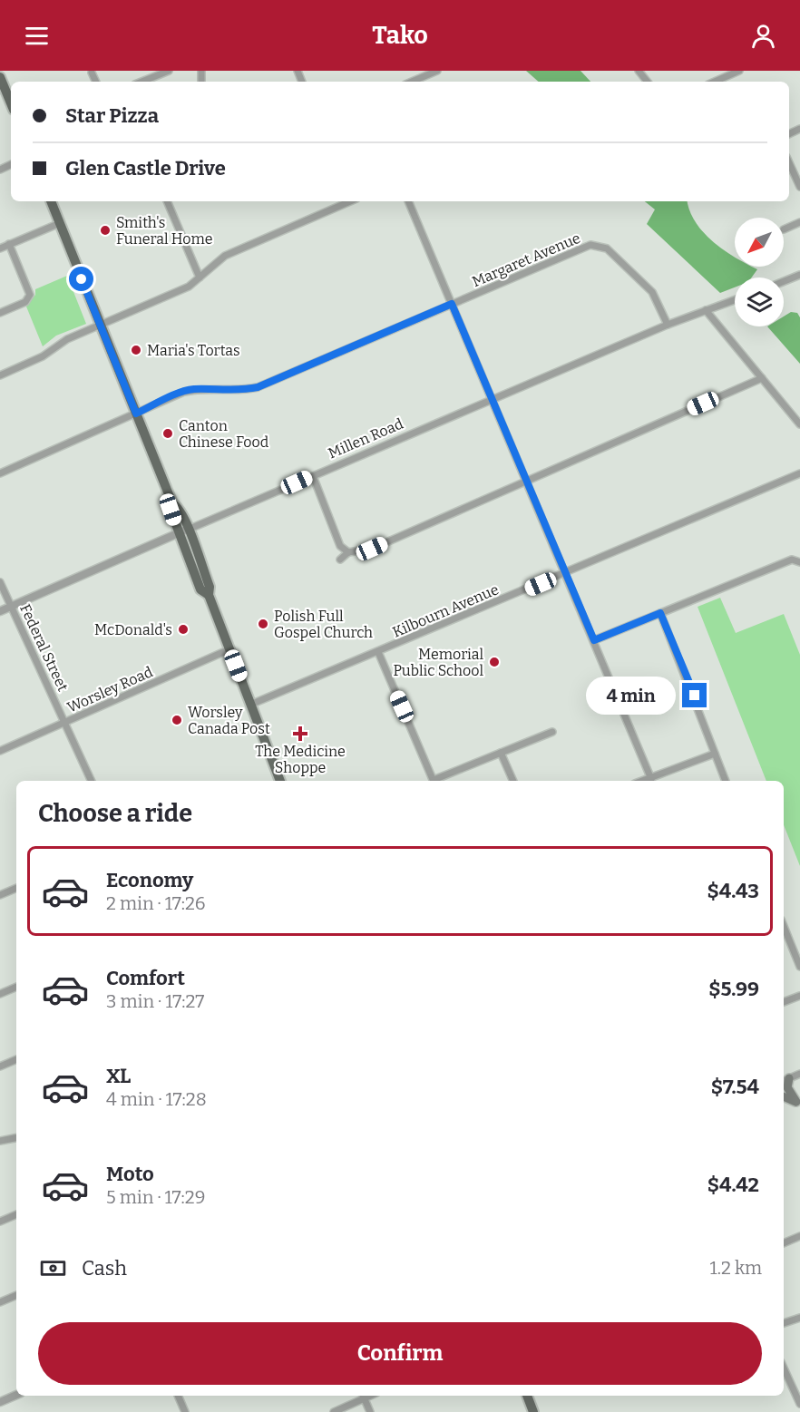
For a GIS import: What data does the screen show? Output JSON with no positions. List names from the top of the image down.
{
  "streets": {
    "street": [
      "Margaret Avenue",
      "Millen Road",
      "Kilbourn Avenue",
      "Federal Street",
      "Worsley Road"
    ]
  },
  "crossings": [
    ["Margaret Avenue", "Millen Road"],
    ["Millen Road", "Federal Street"],
    ["Federal Street", "Worsley Road"]
  ],
  "places": {
    "other": [
      "Smith's Funeral Home",
      "Maria's Tortas",
      "Canton Chinese Food",
      "Polish Full Gospel Church",
      "McDonald's",
      "Memorial Public School",
      "Worsley Canada Post"
    ],
    "health": ["The Medicine Shoppe"]
  },
  "north": "bottom left",
  "page": {
    "header": "Tako",
    "banner": ["Star Pizza", "Glen Castle Drive"],
    "bubble": "4 min",
    "heading": "Choose a ride",
    "list": [
      {
        "name": "Economy",
        "note": "2 min · 17:26",
        "value": "$4.43"
      },
      {
        "name": "Comfort",
        "note": "3 min · 17:27",
        "value": "$5.99"
      },
      {
        "name": "XL",
        "note": "4 min · 17:28",
        "value": "$7.54"
      },
      {
        "name": "Moto",
        "note": "5 min · 17:29",
        "value": "$4.42"
      }
    ],
    "pay": ["Cash", "1.2 km"],
    "buttons": "Confirm"
  }
}
